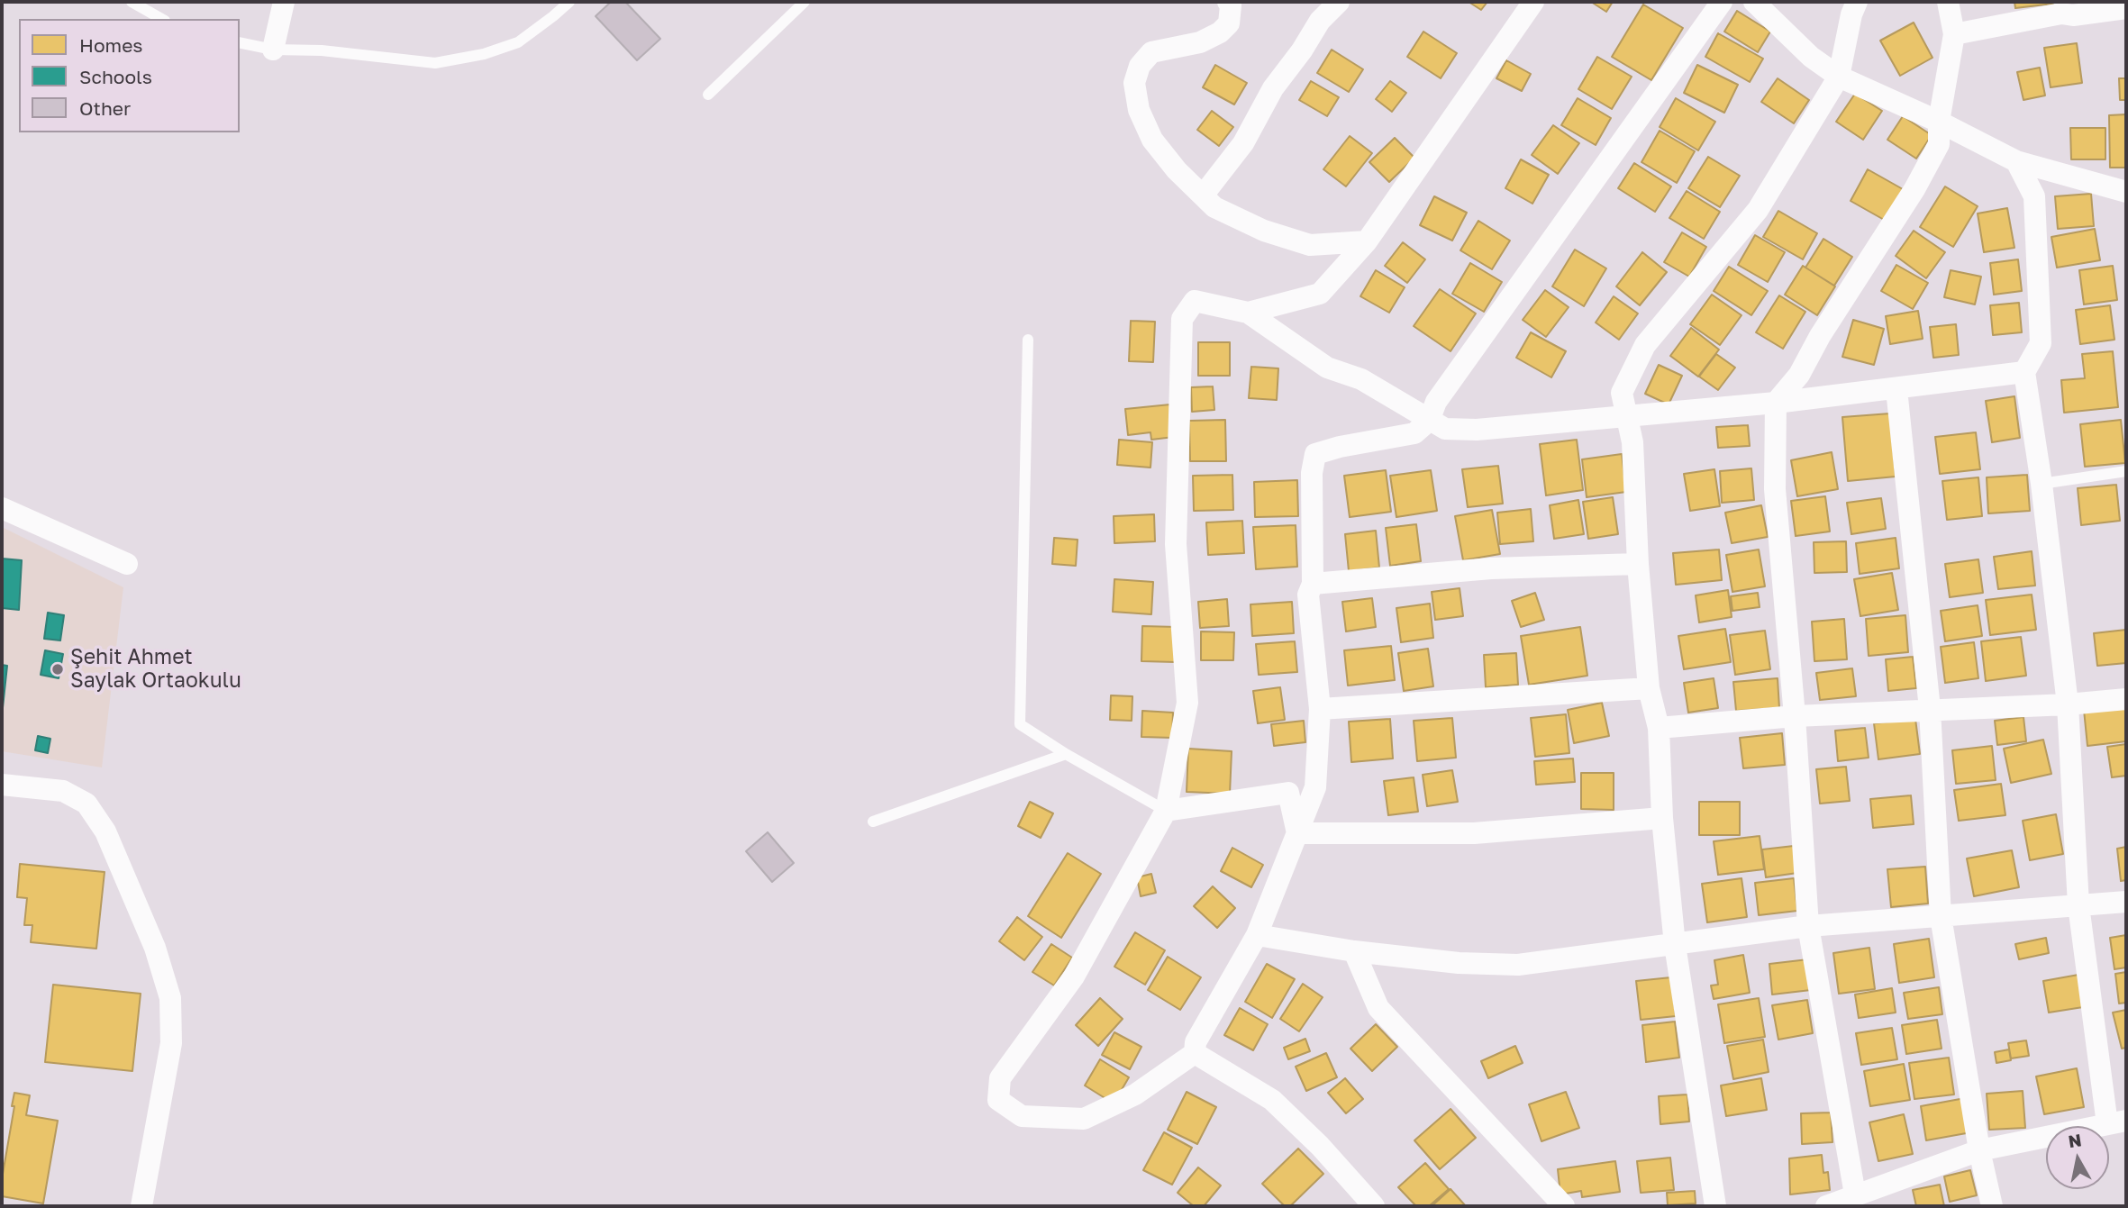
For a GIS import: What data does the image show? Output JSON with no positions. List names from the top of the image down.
{
  "places": ["Şehit Ahmet Saylak Ortaokulu"],
  "legend": ["Homes", "Schools", "Other"],
  "north": "top"
}
